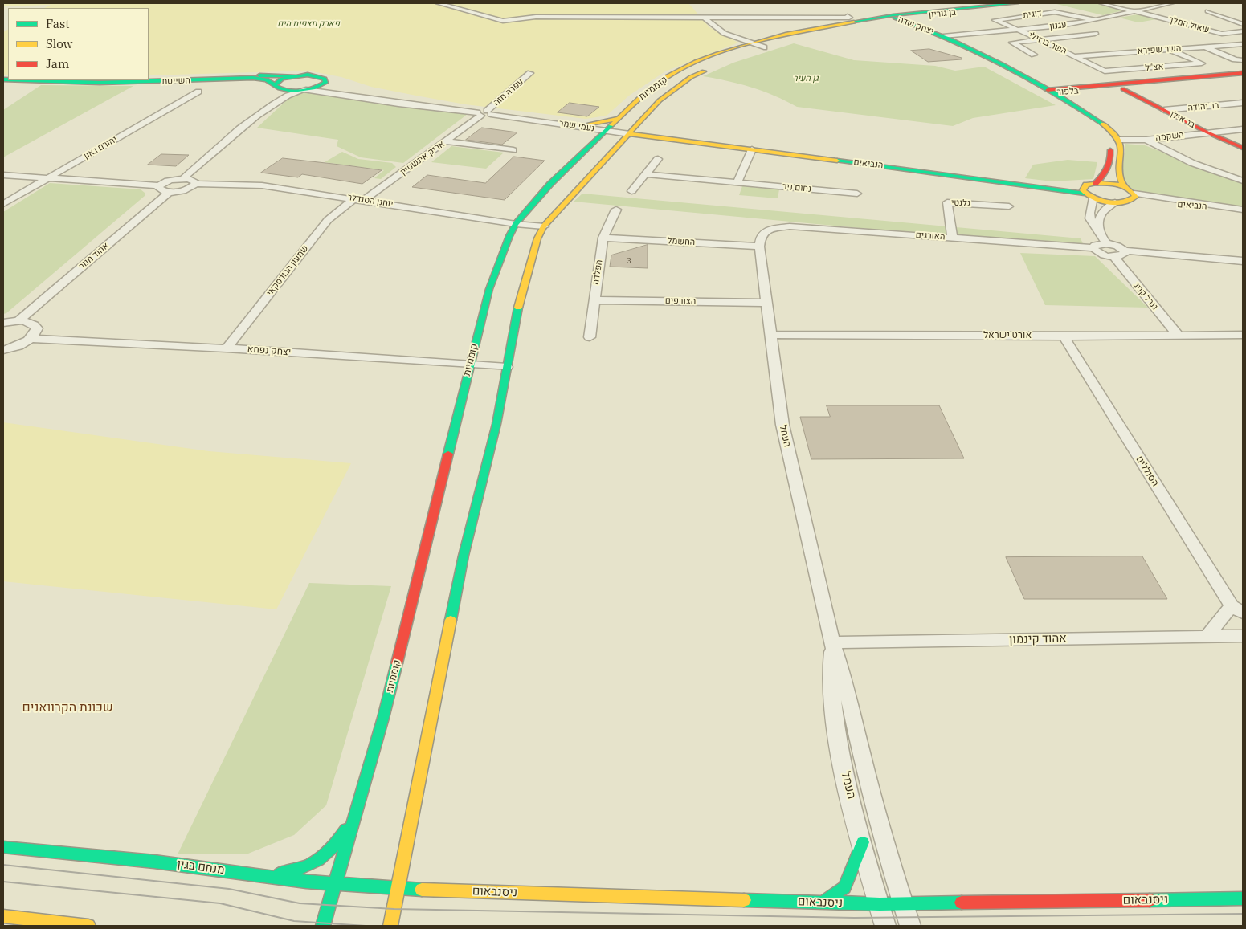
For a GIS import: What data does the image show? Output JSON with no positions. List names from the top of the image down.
{
  "streets": {
    "main road": [
      "בן גוריון",
      "יצחק שדה",
      "השייטת",
      "קוממיות",
      "בלפור",
      "בר אילן",
      "הנביאים",
      "מנחם בגין",
      "ניסנבאום"
    ],
    "street": [
      "דוגית",
      "שאול המלך",
      "עגנון",
      "השר ברזילי",
      "השר שפירא",
      "אצ\"ל",
      "עפרה חזה",
      "בר יהודה",
      "נעמי שמר",
      "השקמה",
      "יהורם גאון",
      "אריק אינשטיין",
      "נחום ניר",
      "יוחנן הסנדלר",
      "גלנטי",
      "האורגים",
      "החשמל",
      "אהוד מנור",
      "שמעון הבורסקאי",
      "הפלדה",
      "גנרל קניג",
      "הצורפים",
      "אורט ישראל",
      "יצחק נפחא",
      "העמל",
      "הסוללים",
      "אהוד קינמון"
    ]
  },
  "crossings": [
    ["בן גוריון", "יצחק שדה"],
    ["בן גוריון", "קוממיות"],
    ["דוגית", "עגנון"],
    ["דוגית", "השר ברזילי"],
    ["שאול המלך", "עגנון"],
    ["יצחק שדה", "עגנון"],
    ["יצחק שדה", "קוממיות"],
    ["יצחק שדה", "בלפור"],
    ["יצחק שדה", "השקמה"],
    ["עגנון", "השר ברזילי"],
    ["השר ברזילי", "השר שפירא"],
    ["השר ברזילי", "אצ\"ל"],
    ["השר שפירא", "אצ\"ל"],
    ["השייטת", "נעמי שמר"],
    ["קוממיות", "נעמי שמר"],
    ["קוממיות", "הנביאים"],
    ["קוממיות", "יוחנן הסנדלר"],
    ["קוממיות", "יצחק נפחא"],
    ["קוממיות", "מנחם בגין"],
    ["קוממיות", "ניסנבאום"],
    ["בלפור", "בר אילן"],
    ["עפרה חזה", "נעמי שמר"],
    ["עפרה חזה", "אריק אינשטיין"],
    ["בר יהודה", "בר אילן"],
    ["בר אילן", "השקמה"],
    ["נעמי שמר", "אריק אינשטיין"],
    ["נעמי שמר", "הנביאים"],
    ["אריק אינשטיין", "יוחנן הסנדלר"],
    ["אריק אינשטיין", "שמעון הבורסקאי"],
    ["יוחנן הסנדלר", "שמעון הבורסקאי"],
    ["גלנטי", "האורגים"],
    ["האורגים", "החשמל"],
    ["האורגים", "העמל"],
    ["החשמל", "הפלדה"],
    ["החשמל", "העמל"],
    ["שמעון הבורסקאי", "יצחק נפחא"],
    ["הפלדה", "הצורפים"],
    ["גנרל קניג", "אורט ישראל"],
    ["הצורפים", "העמל"],
    ["אורט ישראל", "העמל"],
    ["אורט ישראל", "הסוללים"],
    ["העמל", "אהוד קינמון"],
    ["העמל", "ניסנבאום"],
    ["הסוללים", "אהוד קינמון"],
    ["מנחם בגין", "ניסנבאום"]
  ],
  "districts": ["שכונת הקרוואנים"],
  "parks": ["פארק תצפית הים", "גן העיר"],
  "house_numbers": ["3"],
  "legend": ["Fast", "Slow", "Jam"]
}
